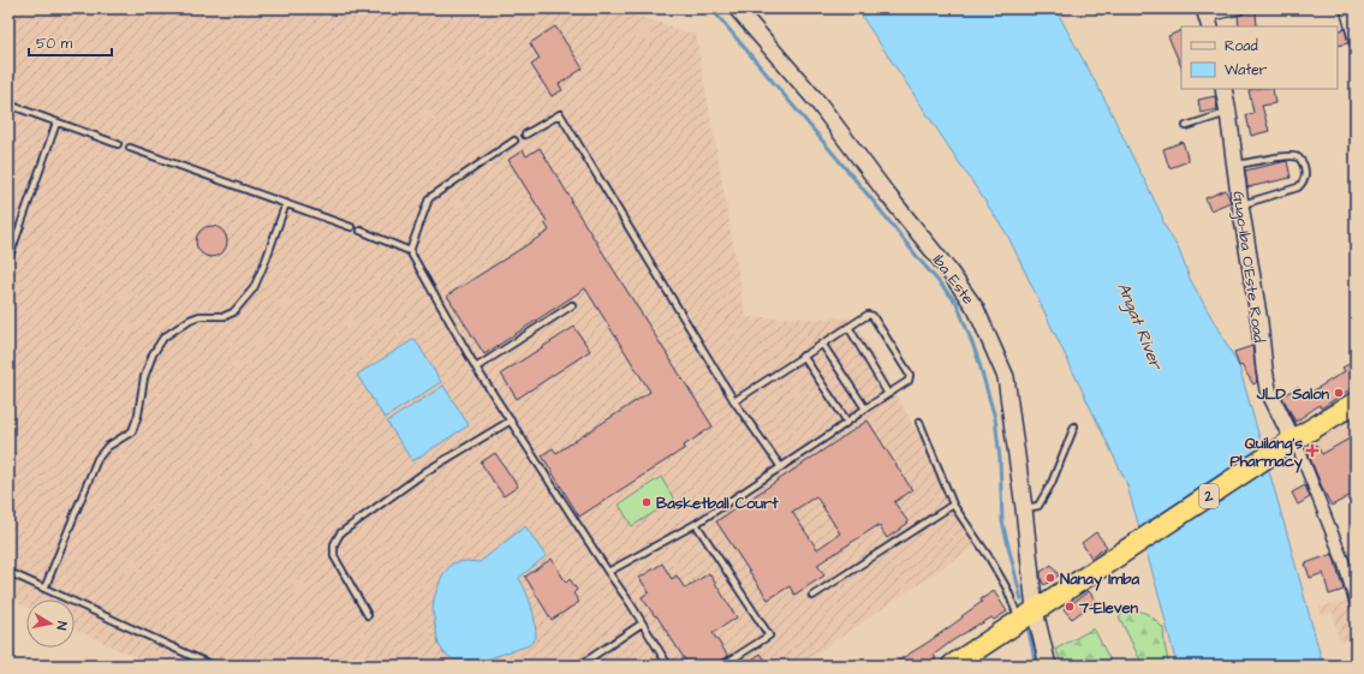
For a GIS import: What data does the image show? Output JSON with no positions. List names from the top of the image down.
{
  "streets": {
    "highway": ["2"],
    "street": ["Gugo-Iba O'Este Road", "Iba Este"]
  },
  "crossings": [
    ["Gugo-Iba O'Este Road", "2"],
    ["Iba Este", "2"]
  ],
  "water": ["Angat River"],
  "places": {
    "other": [
      "JLD Salon",
      "Basketball Court",
      "Nanay Imba",
      "7-Eleven"
    ],
    "health": ["Quilang's Pharmacy"]
  },
  "legend": ["Road", "Water"],
  "scale_bar": "50 m",
  "north": "right"
}
